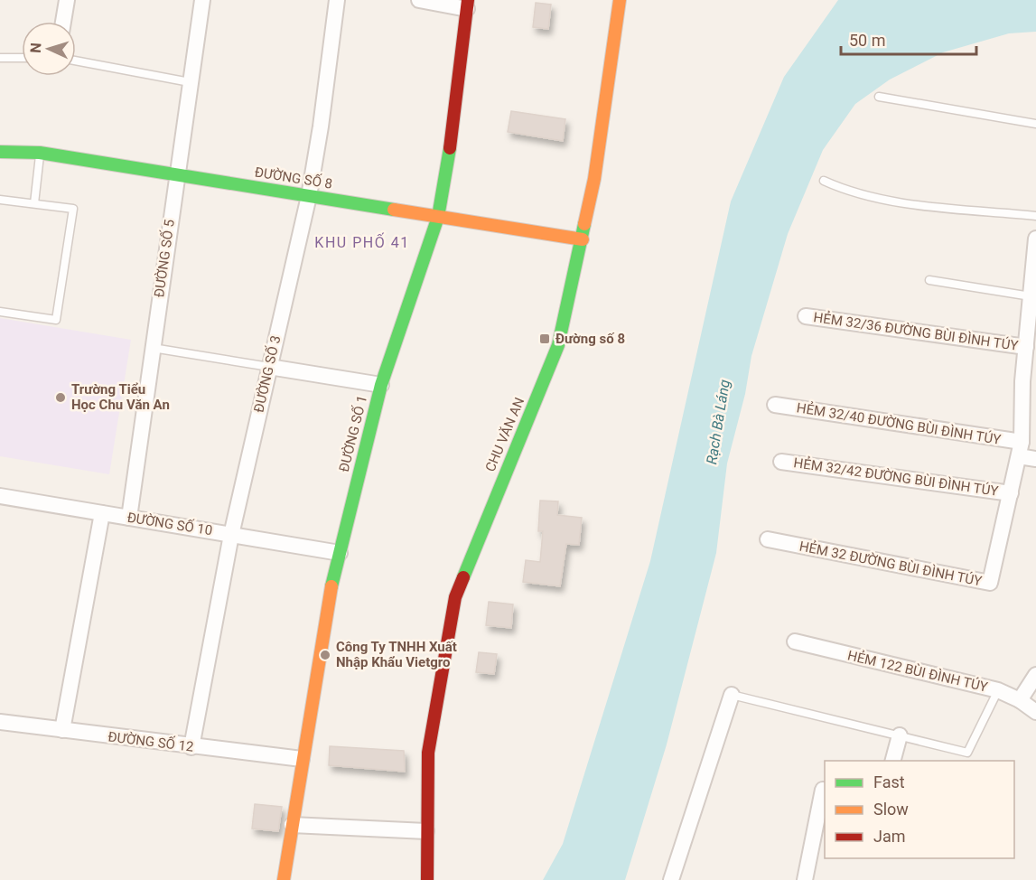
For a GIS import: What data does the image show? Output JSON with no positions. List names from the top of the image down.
{
  "streets": {
    "street": [
      "ĐƯỜNG SỐ 8",
      "ĐƯỜNG SỐ 5",
      "HẺM 32/36 ĐƯỜNG BÙI ĐÌNH TÚY",
      "ĐƯỜNG SỐ 3",
      "HẺM 32/40 ĐƯỜNG BÙI ĐÌNH TÚY",
      "ĐƯỜNG SỐ 1",
      "CHU VĂN AN",
      "HẺM 32/42 ĐƯỜNG BÙI ĐÌNH TÚY",
      "ĐƯỜNG SỐ 10",
      "HẺM 32 ĐƯỜNG BÙI ĐÌNH TÚY",
      "HẺM 122 BÙI ĐÌNH TÚY",
      "ĐƯỜNG SỐ 12"
    ]
  },
  "crossings": [
    ["ĐƯỜNG SỐ 8", "ĐƯỜNG SỐ 5"],
    ["ĐƯỜNG SỐ 8", "ĐƯỜNG SỐ 3"],
    ["ĐƯỜNG SỐ 8", "ĐƯỜNG SỐ 1"],
    ["ĐƯỜNG SỐ 8", "CHU VĂN AN"],
    ["ĐƯỜNG SỐ 5", "ĐƯỜNG SỐ 10"],
    ["HẺM 32/36 ĐƯỜNG BÙI ĐÌNH TÚY", "HẺM 32 ĐƯỜNG BÙI ĐÌNH TÚY"],
    ["ĐƯỜNG SỐ 3", "ĐƯỜNG SỐ 10"],
    ["ĐƯỜNG SỐ 3", "ĐƯỜNG SỐ 12"],
    ["HẺM 32/40 ĐƯỜNG BÙI ĐÌNH TÚY", "HẺM 32 ĐƯỜNG BÙI ĐÌNH TÚY"],
    ["ĐƯỜNG SỐ 1", "ĐƯỜNG SỐ 10"],
    ["ĐƯỜNG SỐ 1", "ĐƯỜNG SỐ 12"],
    ["HẺM 32/42 ĐƯỜNG BÙI ĐÌNH TÚY", "HẺM 32 ĐƯỜNG BÙI ĐÌNH TÚY"]
  ],
  "districts": ["KHU PHỐ 41"],
  "water": ["Rạch Bà Láng"],
  "places": {
    "transit": ["Đường số 8"],
    "other": ["Trường Tiểu Học Chu Văn An", "Công Ty TNHH Xuất Nhập Khẩu Vietgro"]
  },
  "legend": ["Fast", "Slow", "Jam"],
  "scale_bar": "50 m",
  "north": "left"
}
